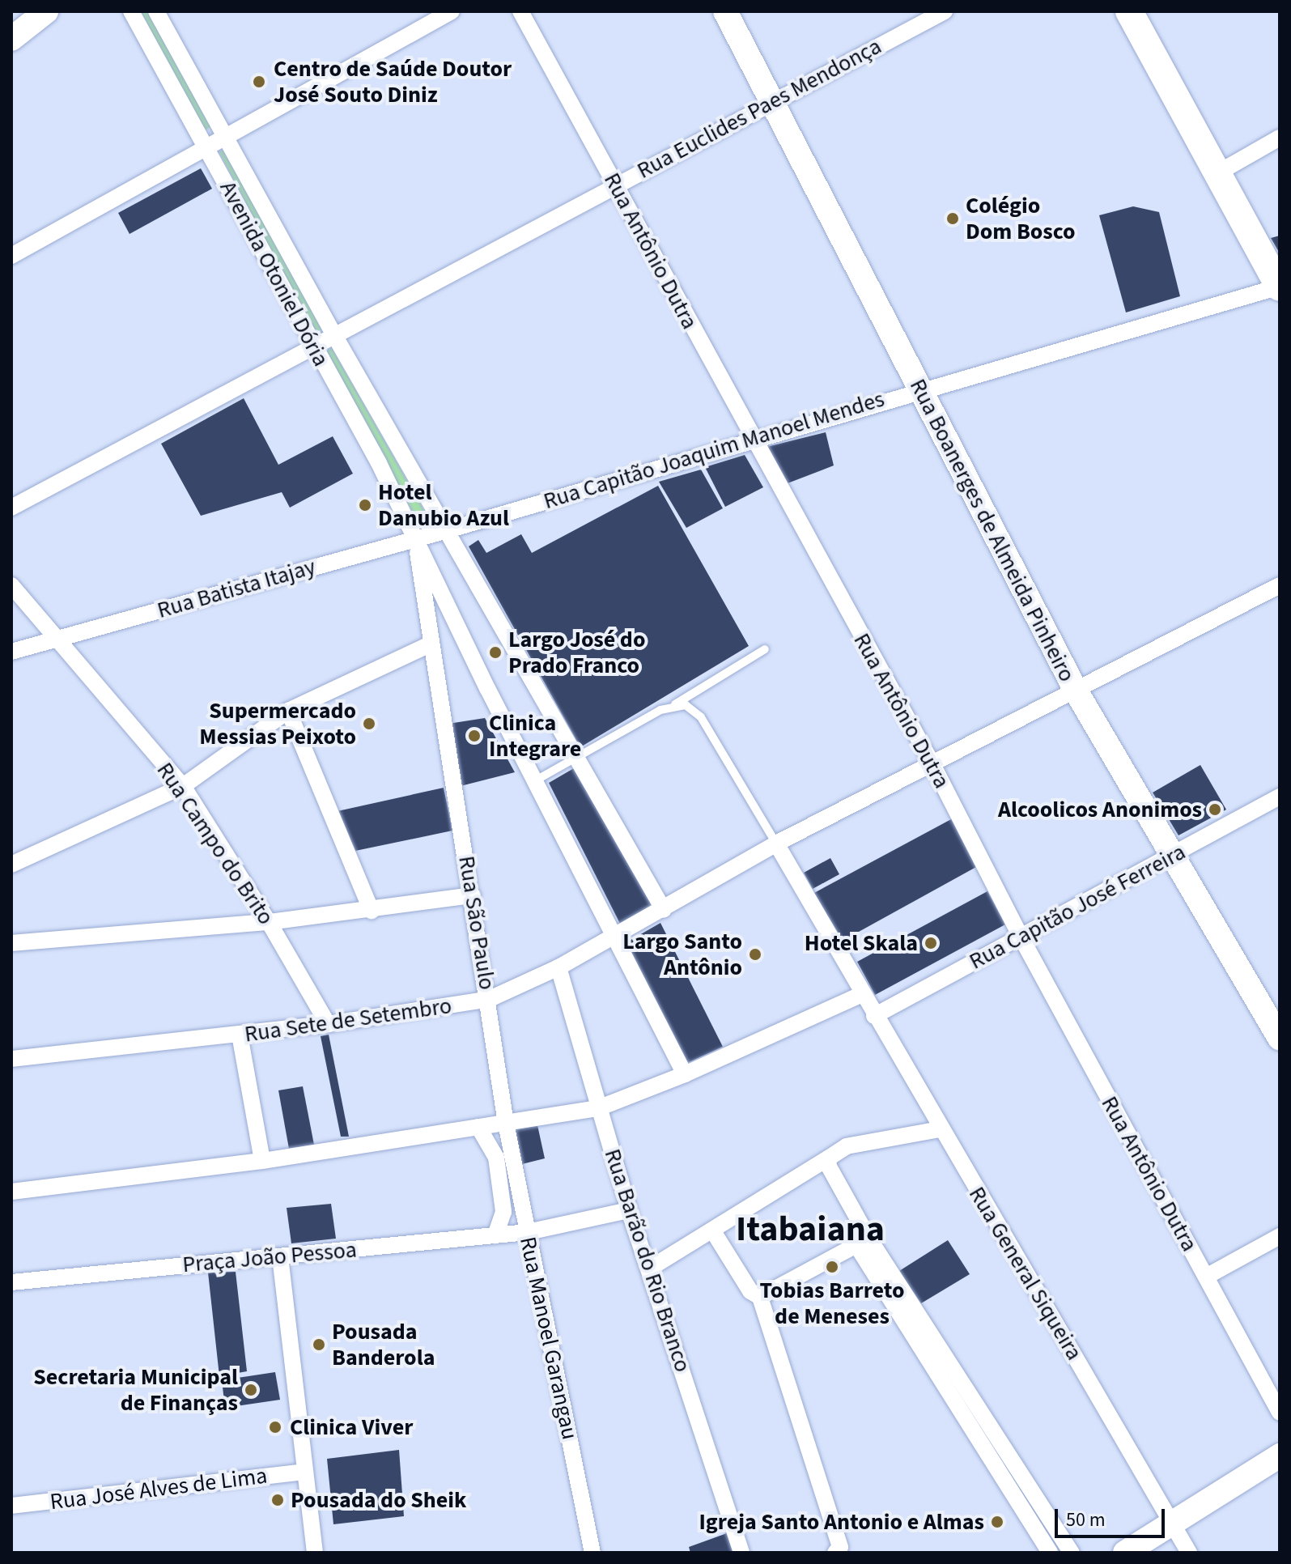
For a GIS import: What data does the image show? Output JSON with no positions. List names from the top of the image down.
{
  "streets": {
    "street": [
      "Rua Euclides Paes Mendonça",
      "Rua Antônio Dutra",
      "Avenida Otoniel Dória",
      "Rua Capitão Joaquim Manoel Mendes",
      "Rua Boanerges de Almeida Pinheiro",
      "Rua Batista Itajay",
      "Rua Campo do Brito",
      "Rua Capitão José Ferreira",
      "Rua São Paulo",
      "Rua Sete de Setembro",
      "Praça João Pessoa",
      "Rua Barão do Rio Branco",
      "Rua General Siqueira",
      "Rua Manoel Garangau",
      "Rua José Alves de Lima"
    ]
  },
  "crossings": [
    ["Rua Euclides Paes Mendonça", "Rua Antônio Dutra"],
    ["Rua Euclides Paes Mendonça", "Avenida Otoniel Dória"],
    ["Rua Euclides Paes Mendonça", "Rua Boanerges de Almeida Pinheiro"],
    ["Rua Antônio Dutra", "Rua Capitão Joaquim Manoel Mendes"],
    ["Rua Antônio Dutra", "Rua Capitão José Ferreira"],
    ["Avenida Otoniel Dória", "Rua Capitão Joaquim Manoel Mendes"],
    ["Avenida Otoniel Dória", "Rua Batista Itajay"],
    ["Avenida Otoniel Dória", "Rua São Paulo"],
    ["Avenida Otoniel Dória", "Rua Sete de Setembro"],
    ["Rua Capitão Joaquim Manoel Mendes", "Rua Boanerges de Almeida Pinheiro"],
    ["Rua Capitão Joaquim Manoel Mendes", "Rua Batista Itajay"],
    ["Rua Capitão Joaquim Manoel Mendes", "Rua São Paulo"],
    ["Rua Boanerges de Almeida Pinheiro", "Rua Capitão José Ferreira"],
    ["Rua Batista Itajay", "Rua Campo do Brito"],
    ["Rua Batista Itajay", "Rua São Paulo"],
    ["Rua Campo do Brito", "Rua Sete de Setembro"],
    ["Rua Capitão José Ferreira", "Rua General Siqueira"],
    ["Rua São Paulo", "Rua Sete de Setembro"],
    ["Rua São Paulo", "Rua Manoel Garangau"],
    ["Rua Sete de Setembro", "Rua Barão do Rio Branco"],
    ["Praça João Pessoa", "Rua Barão do Rio Branco"],
    ["Praça João Pessoa", "Rua Manoel Garangau"]
  ],
  "districts": ["Itabaiana"],
  "places": [
    "Centro de Saúde Doutor José Souto Diniz",
    "Colégio Dom Bosco",
    "Hotel Danubio Azul",
    "Largo José do Prado Franco",
    "Supermercado Messias Peixoto",
    "Clinica Integrare",
    "Alcoolicos Anonimos",
    "Hotel Skala",
    "Largo Santo Antônio",
    "Tobias Barreto de Meneses",
    "Pousada Banderola",
    "Secretaria Municipal de Finanças",
    "Clinica Viver",
    "Pousada do Sheik",
    "Igreja Santo Antonio e Almas"
  ],
  "scale_bar": "50 m"
}
